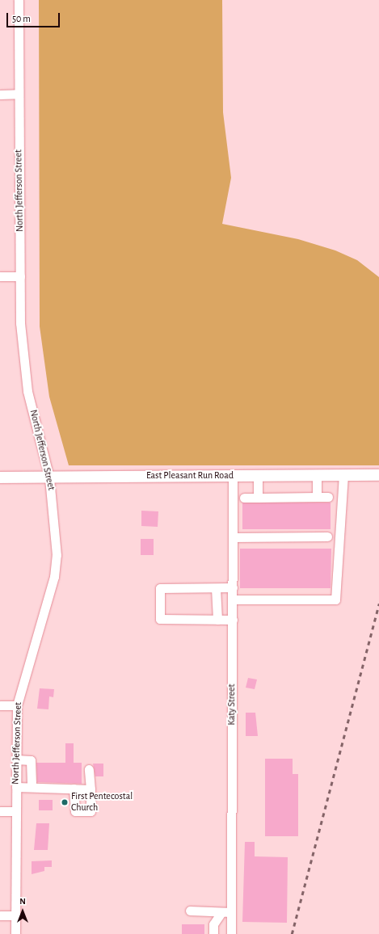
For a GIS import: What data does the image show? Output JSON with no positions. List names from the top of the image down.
{
  "streets": {
    "main road": ["East Pleasant Run Road"],
    "street": ["North Jefferson Street", "Katy Street"]
  },
  "crossings": [
    ["North Jefferson Street", "East Pleasant Run Road"],
    ["East Pleasant Run Road", "Katy Street"]
  ],
  "places": ["First Pentecostal Church"],
  "scale_bar": "50 m",
  "north": "top"
}
